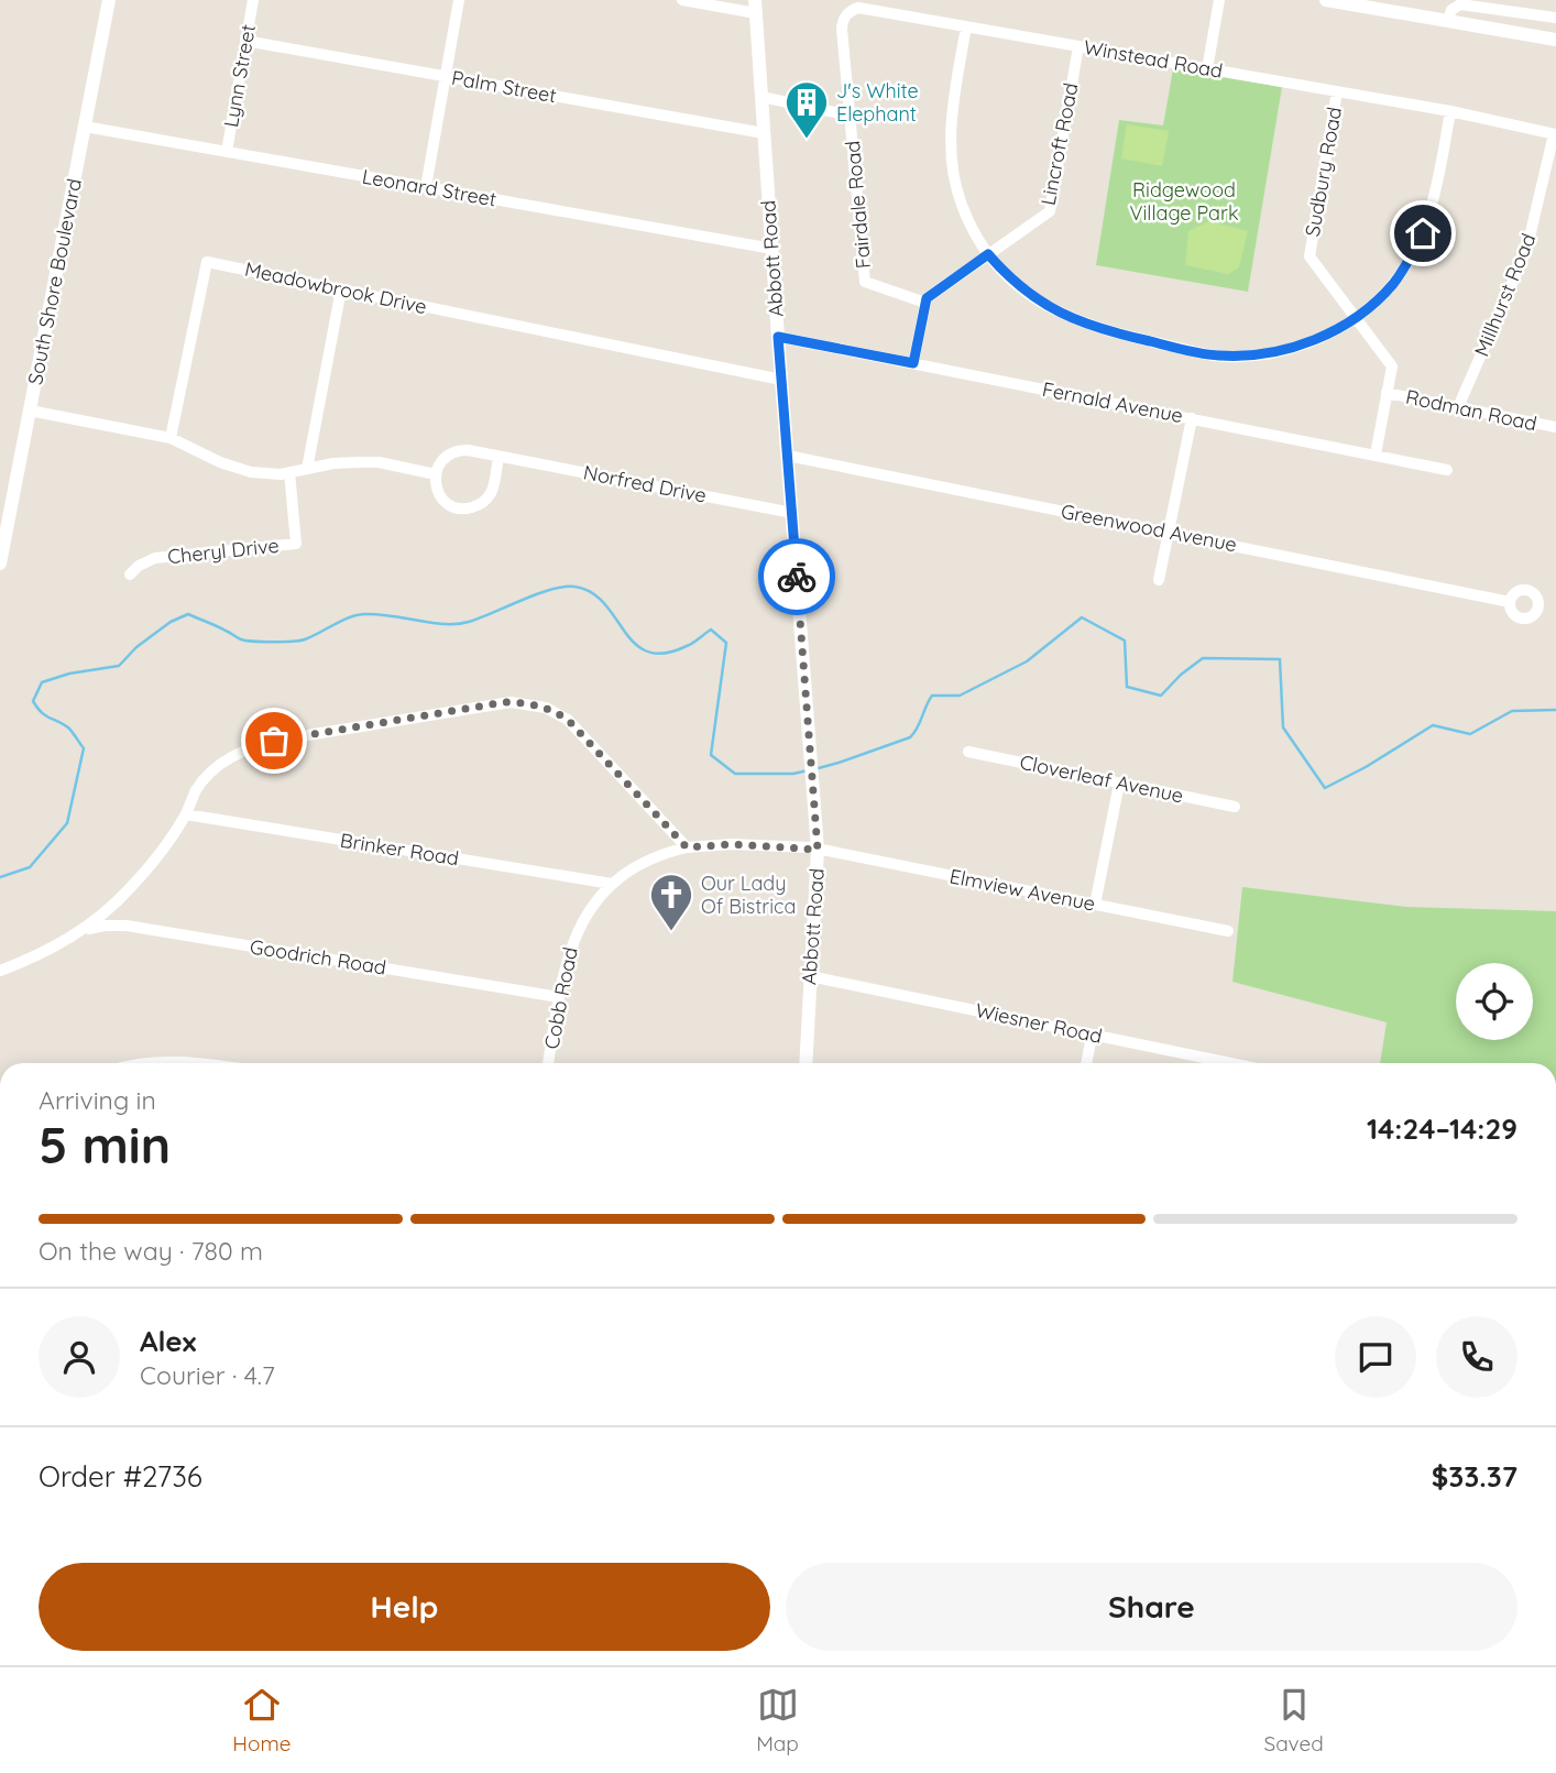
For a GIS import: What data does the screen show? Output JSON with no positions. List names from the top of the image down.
{
  "streets": {
    "street": [
      "Winstead Road",
      "Lynn Street",
      "Palm Street",
      "Lincroft Road",
      "Sudbury Road",
      "Leonard Street",
      "Fairdale Road",
      "Abbott Road",
      "South Shore Boulevard",
      "Meadowbrook Drive",
      "Millhurst Road",
      "Fernald Avenue",
      "Rodman Road",
      "Norfred Drive",
      "Greenwood Avenue",
      "Cheryl Drive",
      "Cloverleaf Avenue",
      "Brinker Road",
      "Elmview Avenue",
      "Goodrich Road",
      "Cobb Road",
      "Wiesner Road"
    ]
  },
  "crossings": [
    ["Winstead Road", "Lincroft Road"],
    ["Winstead Road", "Sudbury Road"],
    ["Winstead Road", "Fairdale Road"],
    ["Winstead Road", "Millhurst Road"],
    ["Lynn Street", "Palm Street"],
    ["Lynn Street", "Leonard Street"],
    ["Palm Street", "Abbott Road"],
    ["Lincroft Road", "Fairdale Road"],
    ["Sudbury Road", "Fernald Avenue"],
    ["Sudbury Road", "Rodman Road"],
    ["Leonard Street", "Abbott Road"],
    ["Leonard Street", "South Shore Boulevard"],
    ["Abbott Road", "Meadowbrook Drive"],
    ["Abbott Road", "Fernald Avenue"],
    ["Abbott Road", "Norfred Drive"],
    ["Abbott Road", "Greenwood Avenue"],
    ["Abbott Road", "Elmview Avenue"],
    ["Abbott Road", "Wiesner Road"],
    ["Millhurst Road", "Rodman Road"],
    ["Brinker Road", "Cobb Road"],
    ["Elmview Avenue", "Cobb Road"],
    ["Goodrich Road", "Cobb Road"]
  ],
  "parks": ["Ridgewood Village Park"],
  "places": {
    "building": ["J's White Elephant"],
    "church": ["Our Lady Of Bistrica"]
  },
  "page": {
    "heading": ["5 min", "Arriving in", "14:24–14:29"],
    "panel": [
      "Alex",
      "Courier · 4.7",
      "Order #2736",
      "$33.37"
    ],
    "bar": "On the way · 780 m",
    "buttons": ["Help", "Share"],
    "tabs": ["Home", "Map", "Saved"]
  }
}
